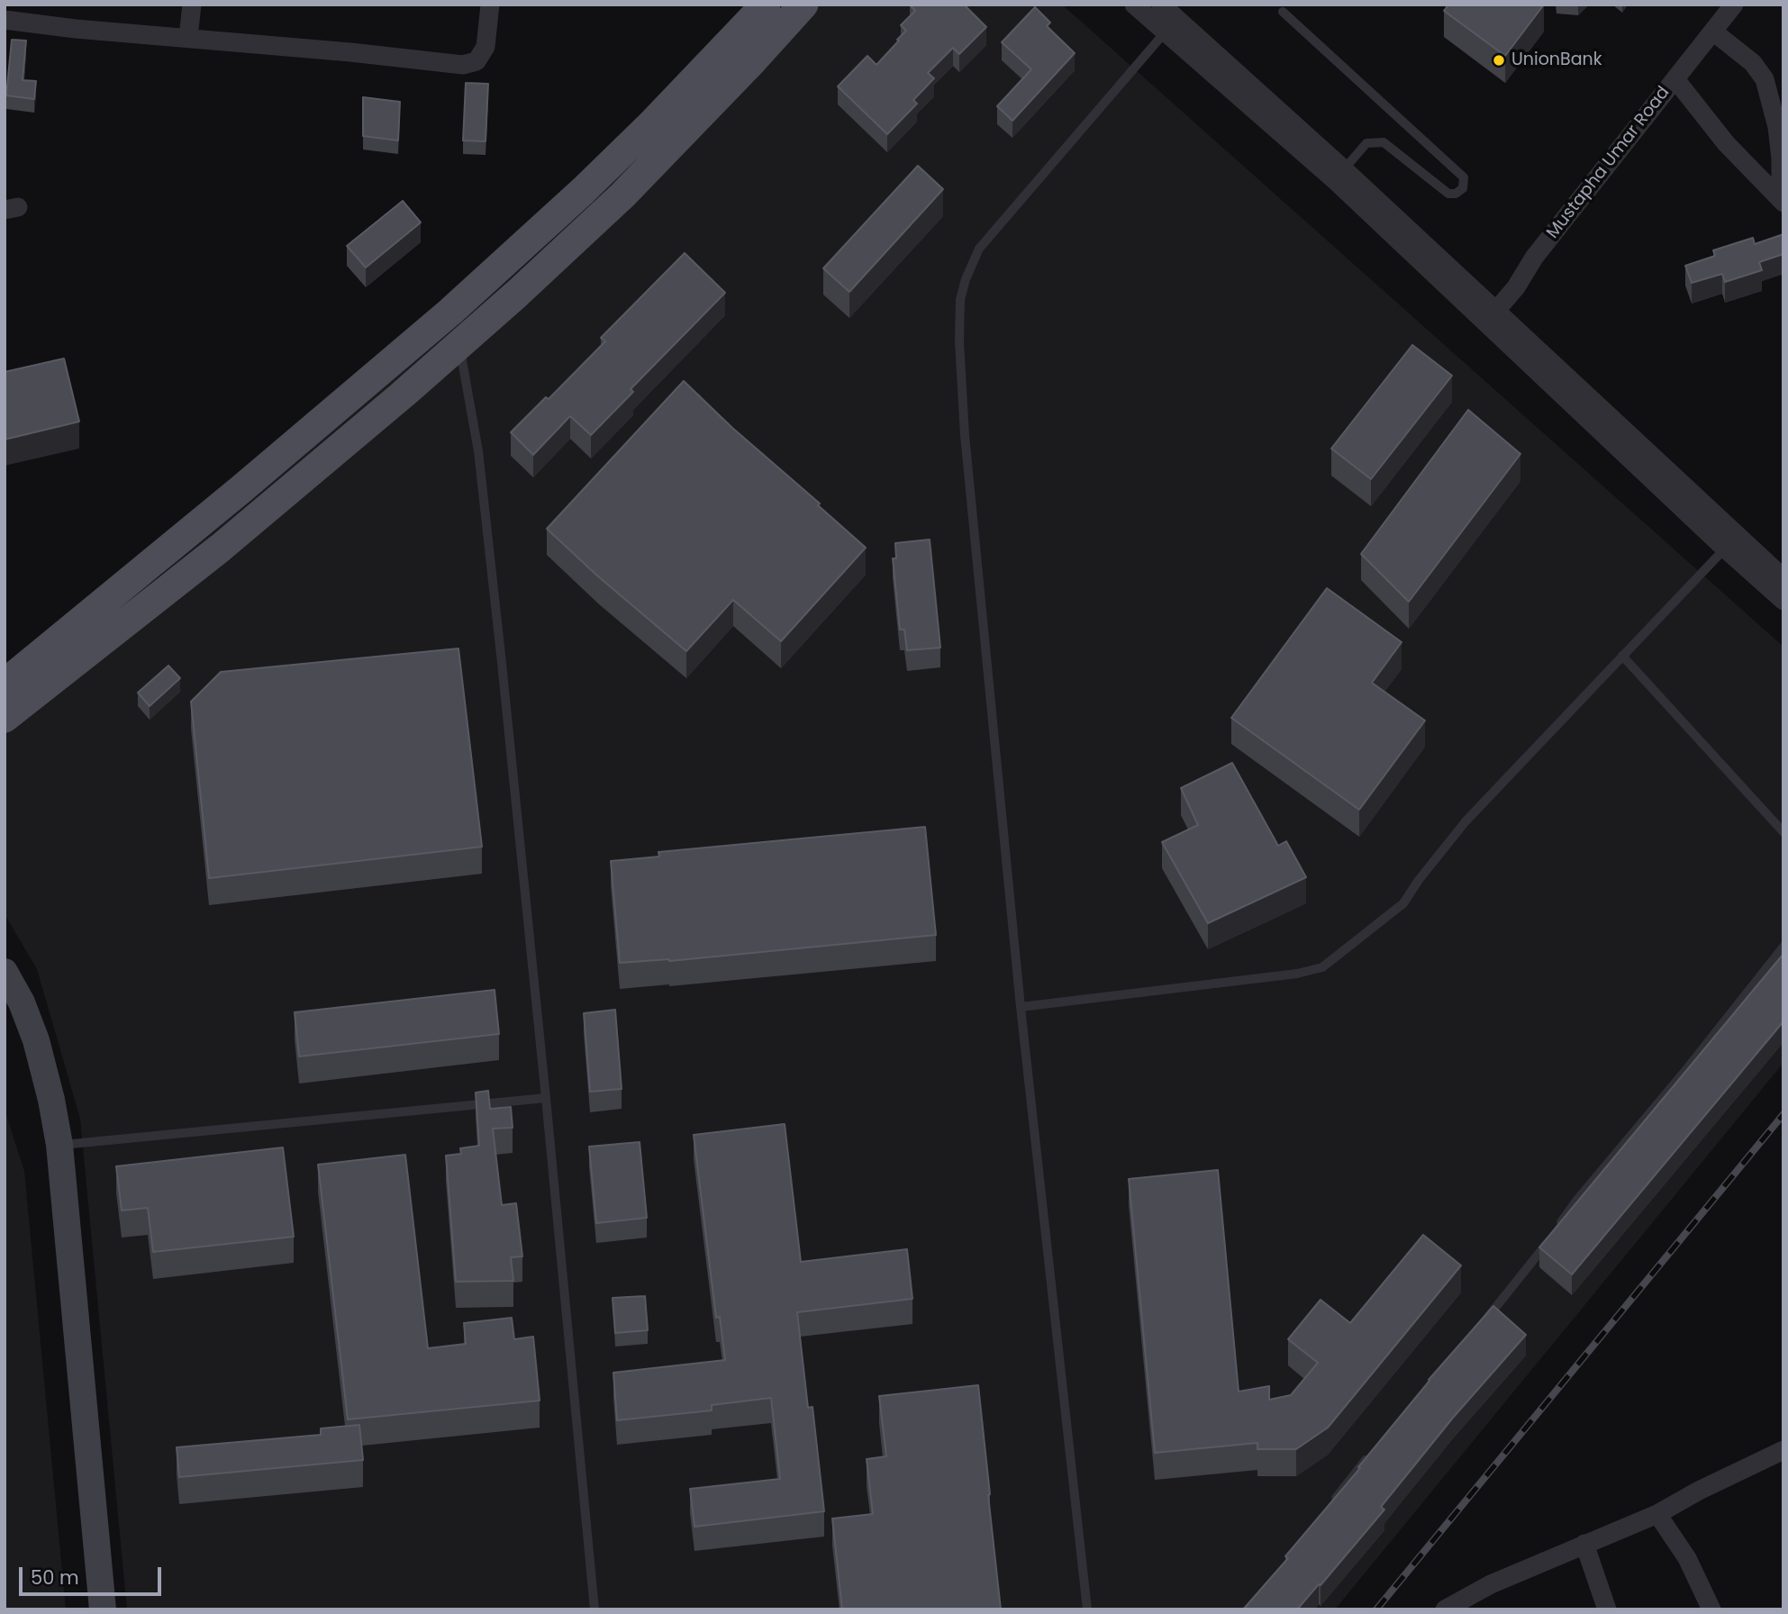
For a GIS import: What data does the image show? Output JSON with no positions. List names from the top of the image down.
{
  "streets": {
    "street": ["Mustapha Umar Road"]
  },
  "places": ["UnionBank"],
  "scale_bar": "50 m"
}
